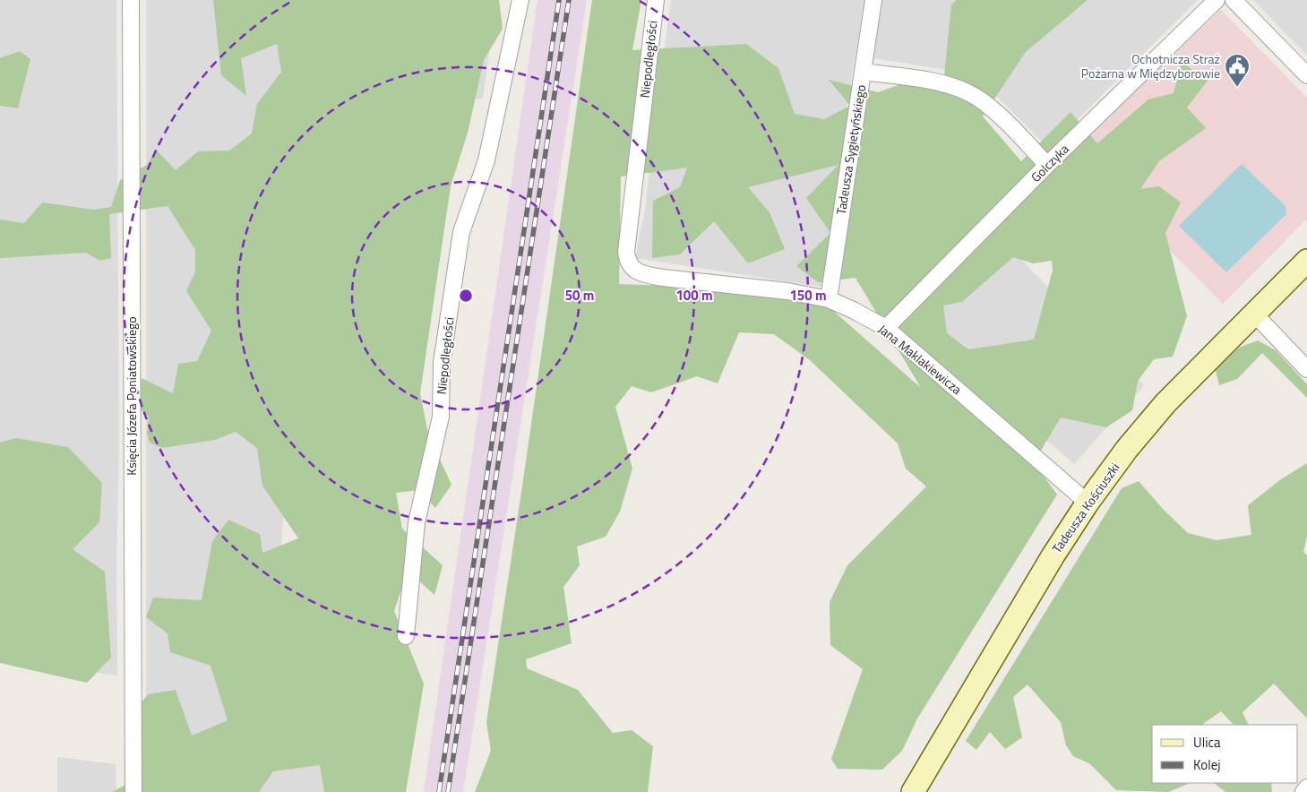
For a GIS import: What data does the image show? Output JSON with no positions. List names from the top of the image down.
{
  "streets": {
    "main road": ["Tadeusza Kościuszki"],
    "street": [
      "Niepodległości",
      "Tadeusza Sygietyńskiego",
      "Golczyka",
      "Jana Maklakiewicza",
      "Księcia Józefa Poniatowskiego"
    ]
  },
  "crossings": [
    ["Niepodległości", "Jana Maklakiewicza"],
    ["Tadeusza Sygietyńskiego", "Jana Maklakiewicza"],
    ["Golczyka", "Jana Maklakiewicza"],
    ["Jana Maklakiewicza", "Tadeusza Kościuszki"]
  ],
  "places": {
    "public building": ["Ochotnicza Straż Pożarna w Międzyborowie"]
  },
  "legend": ["Ulica", "Kolej"],
  "rings": ["50 m", "100 m", "150 m"]
}
